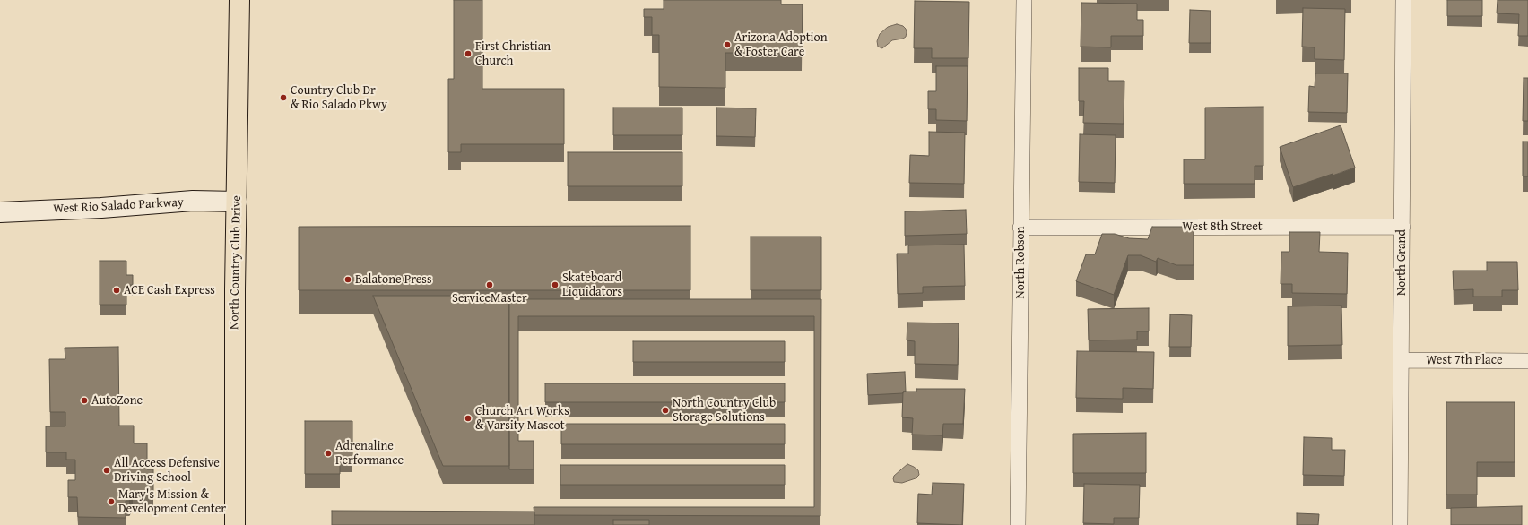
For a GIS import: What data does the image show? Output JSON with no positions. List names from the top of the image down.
{
  "streets": {
    "main road": ["West Rio Salado Parkway", "North Country Club Drive"],
    "street": [
      "West 8th Street",
      "North Robson",
      "North Grand",
      "West 7th Place"
    ]
  },
  "crossings": [
    ["West Rio Salado Parkway", "North Country Club Drive"],
    ["West 8th Street", "North Robson"],
    ["West 8th Street", "North Grand"],
    ["North Grand", "West 7th Place"]
  ],
  "places": [
    "Arizona Adoption & Foster Care",
    "First Christian Church",
    "Country Club Dr & Rio Salado Pkwy",
    "Balatone Press",
    "ServiceMaster",
    "Skateboard Liquidators",
    "ACE Cash Express",
    "AutoZone",
    "North Country Club Storage Solutions",
    "Church Art Works & Varsity Mascot",
    "Adrenaline Performance",
    "All Access Defensive Driving School",
    "Mary's Mission & Development Center"
  ]
}
